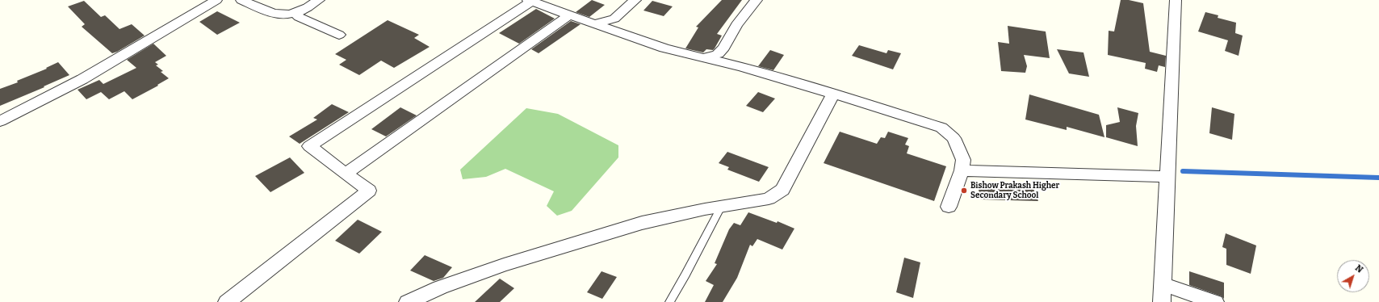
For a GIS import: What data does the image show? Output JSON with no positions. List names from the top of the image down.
{
  "places": ["Bishow Prakash Higher Secondary School"],
  "north": "top right"
}
